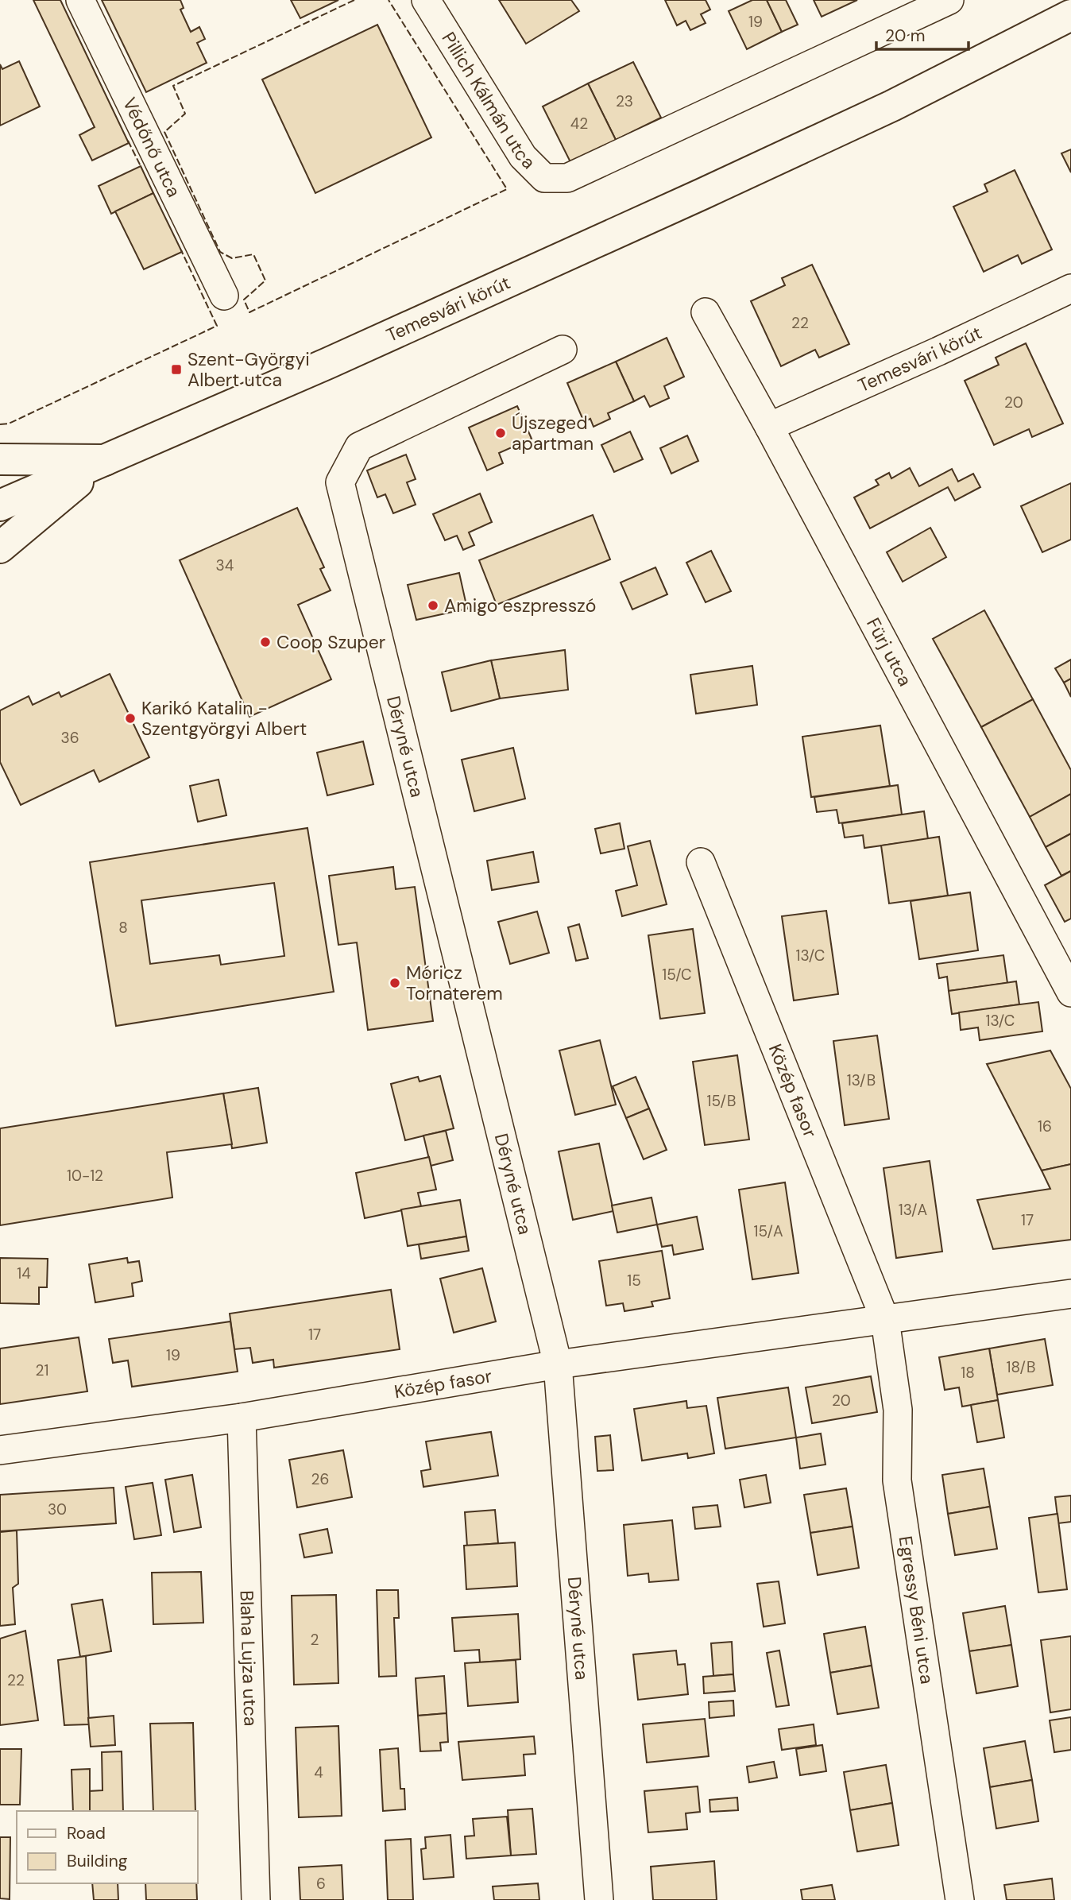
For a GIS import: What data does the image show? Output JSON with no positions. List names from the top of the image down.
{
  "streets": {
    "main road": ["Temesvári körút"],
    "street": [
      "Pillich Kálmán utca",
      "Védőnő utca",
      "Fürj utca",
      "Déryné utca",
      "Közép fasor",
      "Egressy Béni utca",
      "Blaha Lujza utca"
    ]
  },
  "crossings": [
    ["Temesvári körút", "Fürj utca"],
    ["Déryné utca", "Közép fasor"],
    ["Közép fasor", "Egressy Béni utca"],
    ["Közép fasor", "Blaha Lujza utca"]
  ],
  "places": {
    "transit": ["Szent-Györgyi Albert utca"],
    "other": [
      "Újszeged apartman",
      "Amigo eszpresszó",
      "Coop Szuper",
      "Karikó Katalin - Szentgyörgyi Albert",
      "Móricz Tornaterem"
    ]
  },
  "house_numbers": [
    "19",
    "23",
    "42",
    "22",
    "20",
    "34",
    "36",
    "8",
    "13/C",
    "15/C",
    "13/C",
    "13/B",
    "15/B",
    "16",
    "10-12",
    "13/A",
    "17",
    "15/A",
    "14",
    "15",
    "17",
    "19",
    "18/B",
    "21",
    "18",
    "20",
    "26",
    "30",
    "2",
    "22",
    "4",
    "6"
  ],
  "legend": ["Road", "Building"],
  "scale_bar": "20 m"
}
